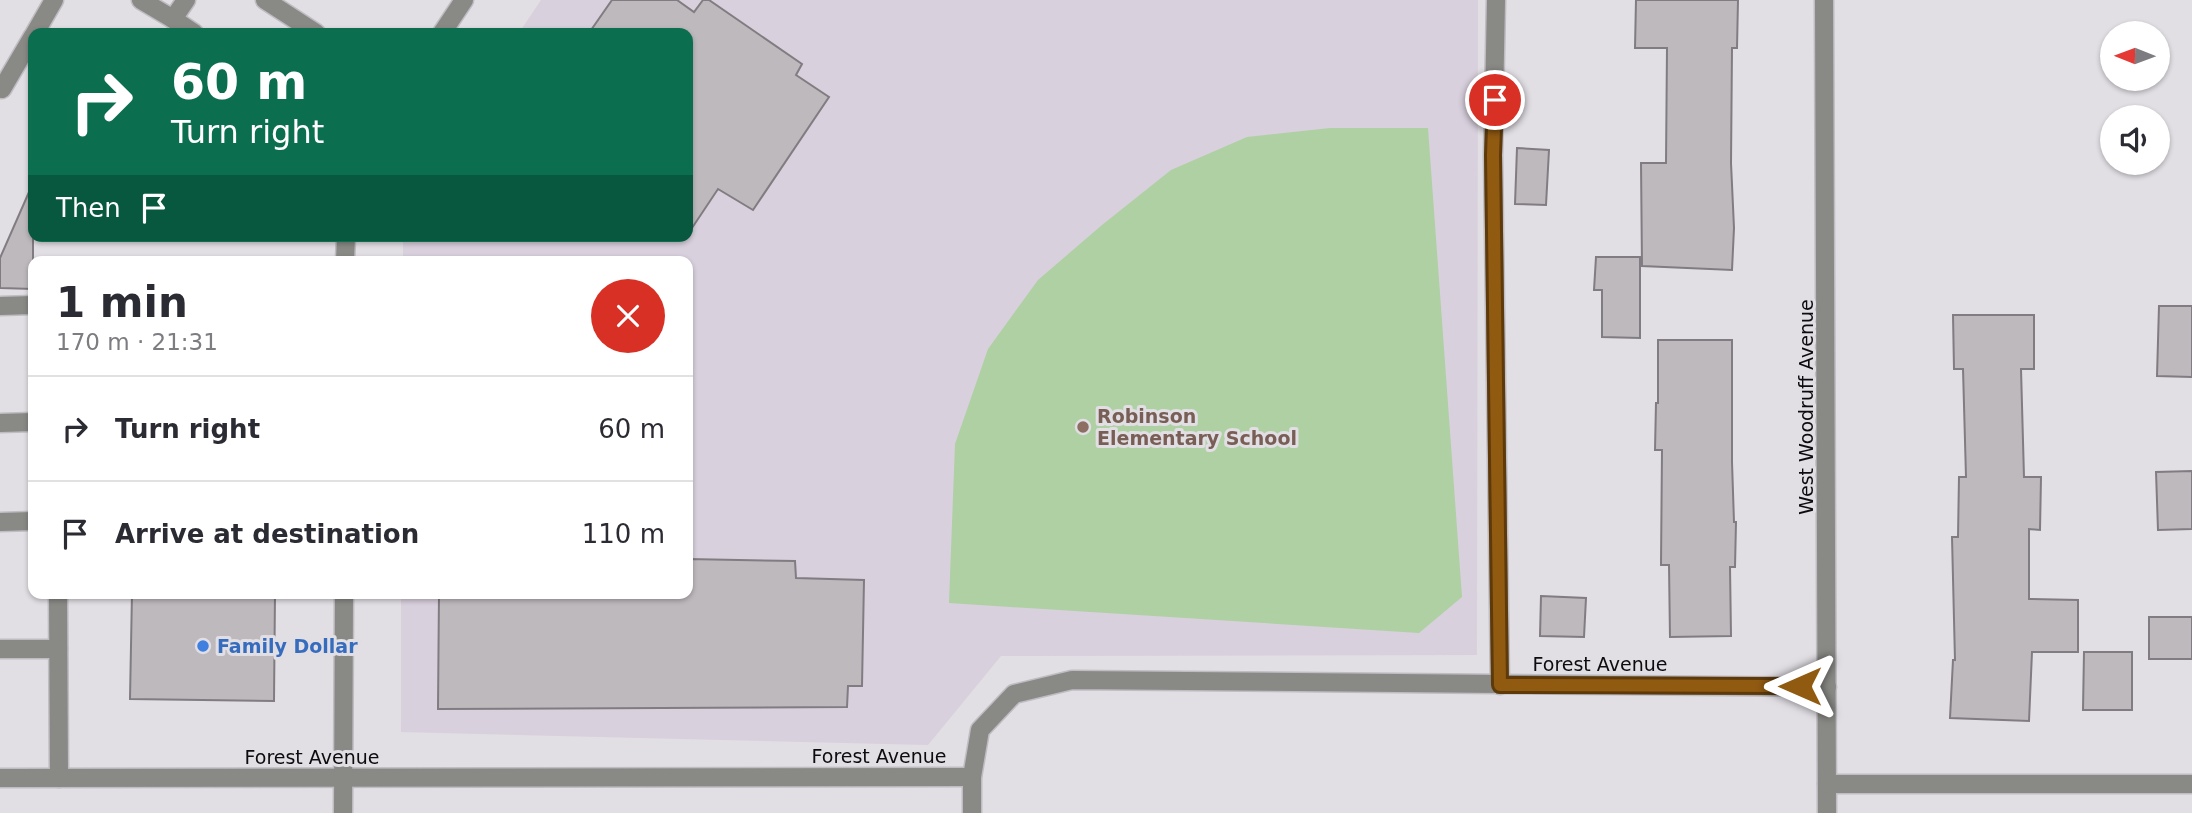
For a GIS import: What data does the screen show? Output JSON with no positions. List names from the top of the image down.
{
  "streets": {
    "street": ["West Woodruff Avenue", "Forest Avenue"]
  },
  "crossings": [
    ["West Woodruff Avenue", "Forest Avenue"]
  ],
  "places": ["Robinson Elementary School", "Family Dollar"],
  "north": "left",
  "page": {
    "turn": ["60 m", "Turn right"],
    "then": "Then",
    "heading": ["1 min", "170 m · 21:31"],
    "list": [
      {
        "name": "Turn right",
        "value": "60 m"
      },
      {
        "name": "Arrive at destination",
        "value": "110 m"
      }
    ]
  }
}
